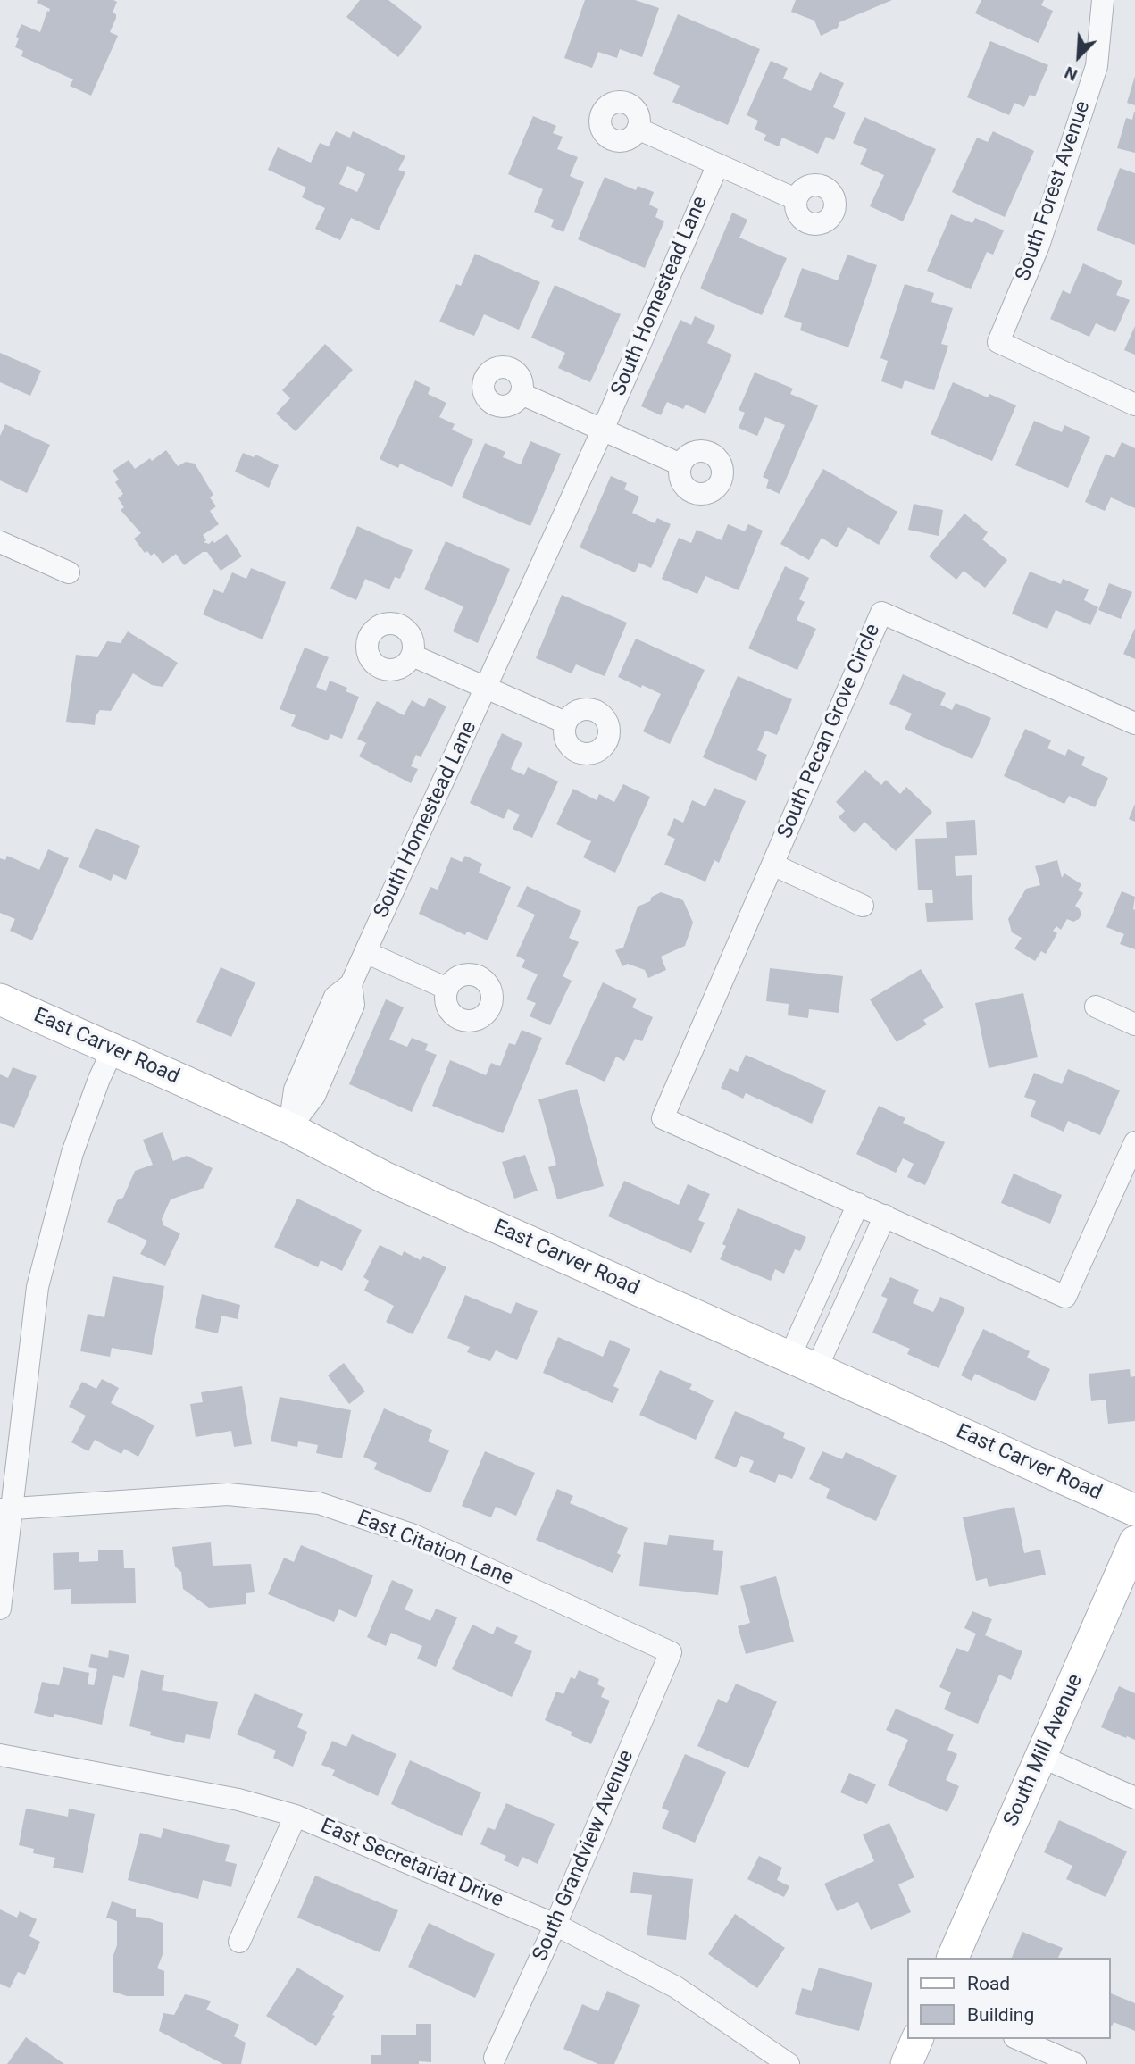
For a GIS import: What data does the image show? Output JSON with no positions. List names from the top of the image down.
{
  "streets": {
    "street": [
      "South Forest Avenue",
      "South Homestead Lane",
      "South Pecan Grove Circle",
      "East Carver Road",
      "East Citation Lane",
      "South Mill Avenue",
      "South Grandview Avenue",
      "East Secretariat Drive"
    ]
  },
  "crossings": [
    ["South Homestead Lane", "East Carver Road"],
    ["East Citation Lane", "South Grandview Avenue"],
    ["South Grandview Avenue", "East Secretariat Drive"]
  ],
  "legend": ["Road", "Building"],
  "north": "bottom left"
}
